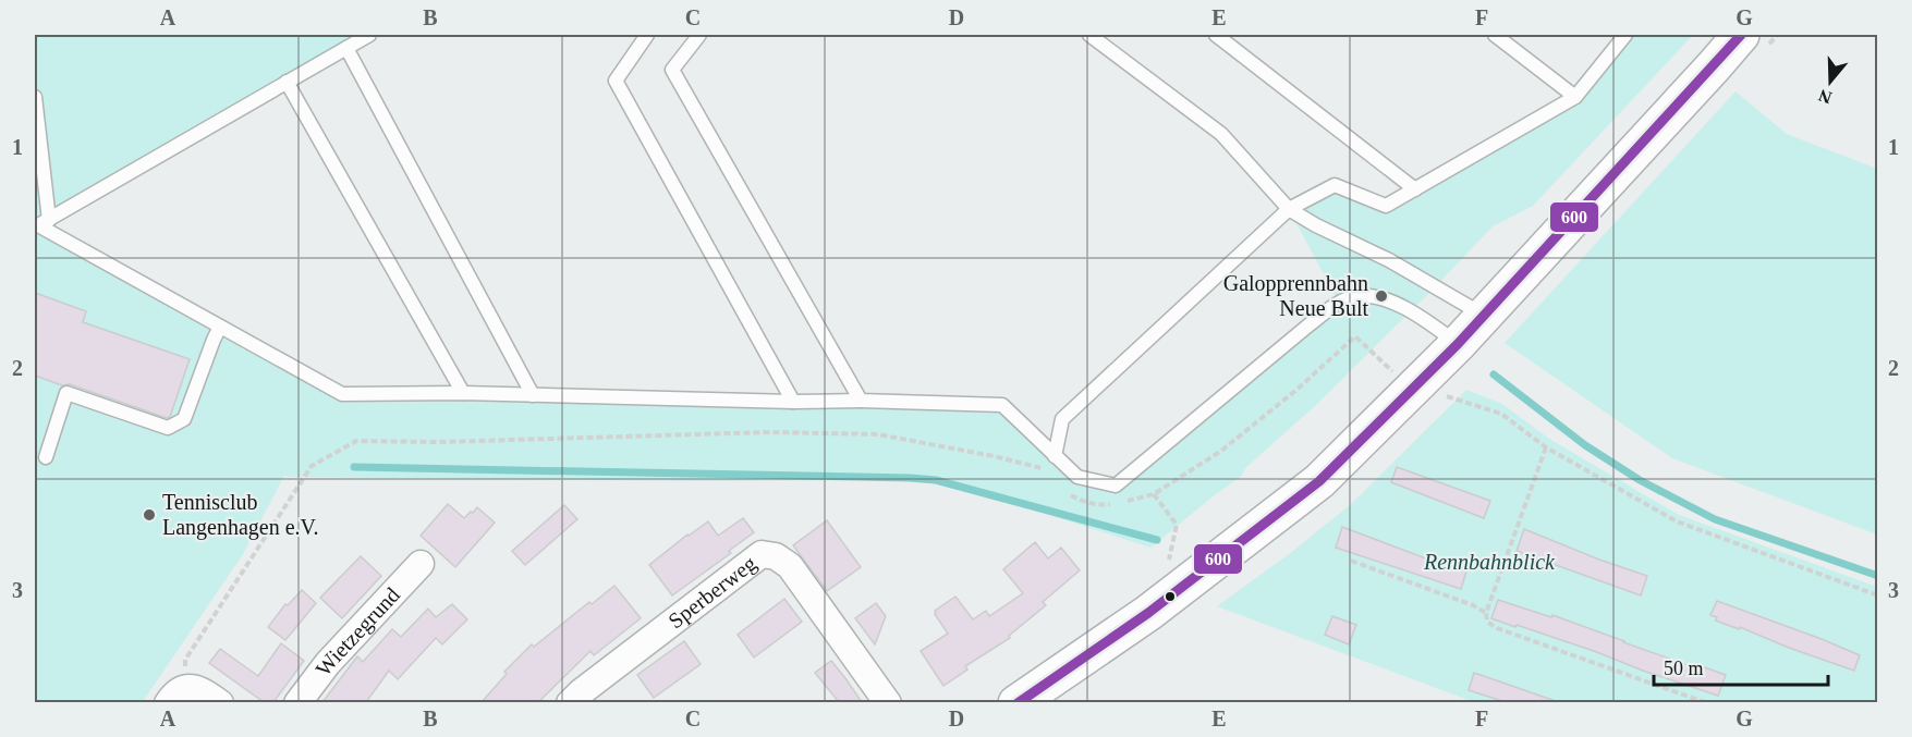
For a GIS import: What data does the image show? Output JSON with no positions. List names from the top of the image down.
{
  "streets": {
    "street": ["Sperberweg", "Wietzegrund"]
  },
  "parks": ["Rennbahnblick"],
  "places": ["Galopprennbahn Neue Bult", "Tennisclub Langenhagen e.V."],
  "lines": ["transit line 600"],
  "scale_bar": "50 m",
  "north": "bottom",
  "grid": {
    "columns": [
      "A",
      "B",
      "C",
      "D",
      "E",
      "F",
      "G"
    ],
    "rows": ["1", "2", "3"]
  }
}
